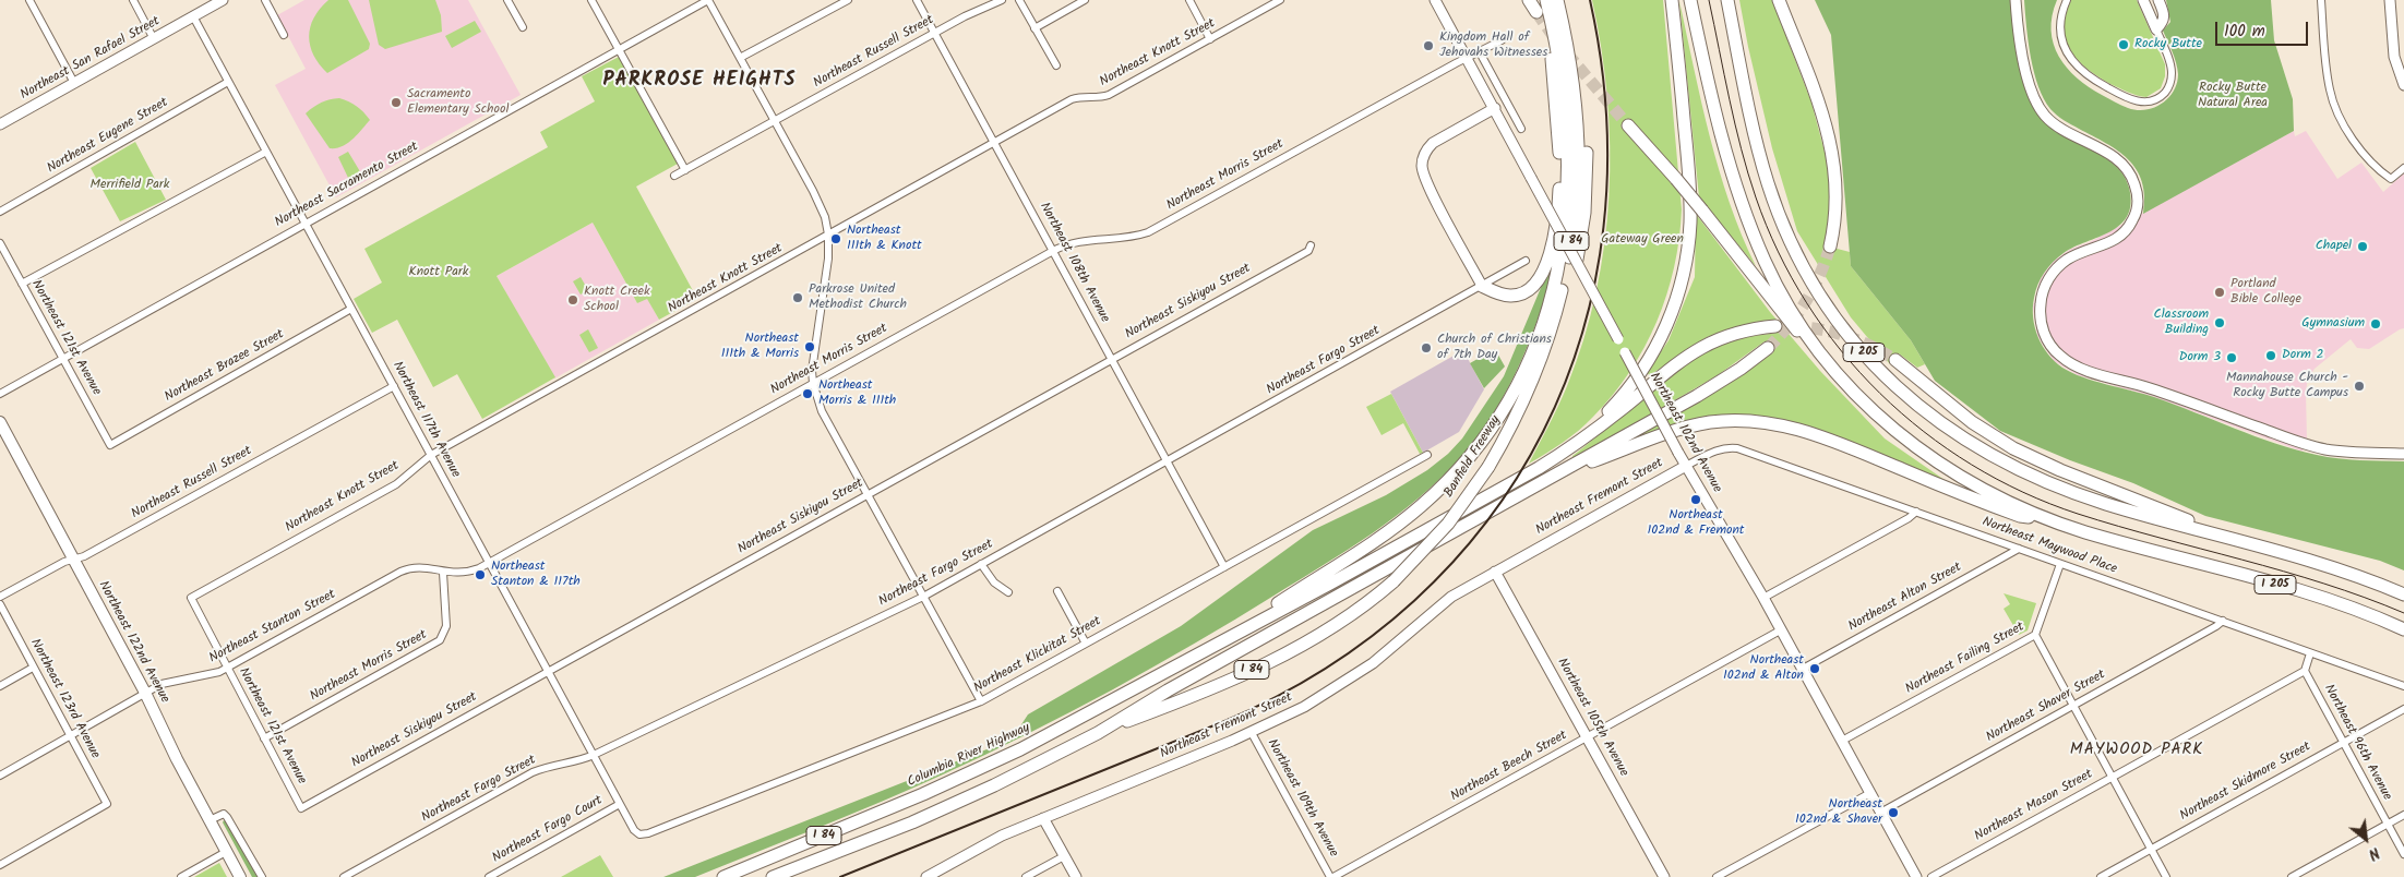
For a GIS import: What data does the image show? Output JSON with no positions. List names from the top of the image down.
{
  "streets": {
    "highway": [
      "I 84",
      "I 205",
      "Banfield Freeway",
      "Columbia River Highway"
    ],
    "main road": [
      "Northeast San Rafael Street",
      "Northeast 102nd Avenue",
      "Northeast Fremont Street",
      "Northeast 122nd Avenue",
      "Northeast 105th Avenue"
    ],
    "street": [
      "Northeast Russell Street",
      "Northeast Knott Street",
      "Northeast Eugene Street",
      "Northeast Morris Street",
      "Northeast Sacramento Street",
      "Northeast 108th Avenue",
      "Northeast Siskiyou Street",
      "Northeast 121st Avenue",
      "Northeast Fargo Street",
      "Northeast Brazee Street",
      "Northeast 117th Avenue",
      "Northeast Maywood Place",
      "Northeast Alton Street",
      "Northeast Stanton Street",
      "Northeast Klickitat Street",
      "Northeast Failing Street",
      "Northeast 123rd Avenue",
      "Northeast Shaver Street",
      "Northeast 96th Avenue",
      "Northeast Beech Street",
      "Northeast Skidmore Street",
      "Northeast 109th Avenue",
      "Northeast Mason Street",
      "Northeast Fargo Court"
    ]
  },
  "crossings": [
    ["Northeast Russell Street", "Northeast 108th Avenue"],
    ["Northeast Russell Street", "Northeast 117th Avenue"],
    ["Northeast Russell Street", "Northeast 122nd Avenue"],
    ["Northeast Knott Street", "Northeast 108th Avenue"],
    ["Northeast Knott Street", "Northeast 121st Avenue"],
    ["Northeast Knott Street", "Northeast 117th Avenue"],
    ["Northeast San Rafael Street", "Northeast 117th Avenue"],
    ["Northeast Eugene Street", "Northeast 117th Avenue"],
    ["Northeast Morris Street", "Northeast 108th Avenue"],
    ["Northeast Morris Street", "Northeast 121st Avenue"],
    ["Northeast Morris Street", "Northeast 117th Avenue"],
    ["Northeast Morris Street", "Northeast 102nd Avenue"],
    ["Northeast Morris Street", "Northeast Stanton Street"],
    ["Northeast Sacramento Street", "Northeast 121st Avenue"],
    ["Northeast Sacramento Street", "Northeast 117th Avenue"],
    ["I 84", "Banfield Freeway"],
    ["Northeast 108th Avenue", "Northeast Siskiyou Street"],
    ["Northeast 108th Avenue", "Northeast Fargo Street"],
    ["Northeast 108th Avenue", "Northeast Klickitat Street"],
    ["Northeast Siskiyou Street", "Northeast 121st Avenue"],
    ["Northeast Siskiyou Street", "Northeast 117th Avenue"],
    ["Northeast 121st Avenue", "Northeast Brazee Street"],
    ["Northeast 121st Avenue", "Northeast Stanton Street"],
    ["Northeast Fargo Street", "Northeast 117th Avenue"],
    ["Northeast Brazee Street", "Northeast 117th Avenue"],
    ["Northeast 117th Avenue", "Northeast Klickitat Street"],
    ["Northeast 117th Avenue", "Northeast Fargo Court"],
    ["Northeast 102nd Avenue", "Northeast Fremont Street"],
    ["Northeast 102nd Avenue", "Northeast Maywood Place"],
    ["Northeast 102nd Avenue", "Northeast Alton Street"],
    ["Northeast 102nd Avenue", "Northeast Failing Street"],
    ["Northeast 102nd Avenue", "Northeast Shaver Street"],
    ["Northeast 102nd Avenue", "Northeast Beech Street"],
    ["Banfield Freeway", "Columbia River Highway"],
    ["Northeast Fremont Street", "Northeast Maywood Place"],
    ["Northeast Fremont Street", "Northeast 105th Avenue"],
    ["Northeast Fremont Street", "Northeast 109th Avenue"],
    ["Northeast Maywood Place", "Northeast Alton Street"],
    ["Northeast Maywood Place", "Northeast Failing Street"],
    ["Northeast Maywood Place", "Northeast Shaver Street"],
    ["Northeast Stanton Street", "Northeast 122nd Avenue"],
    ["Northeast Stanton Street", "Northeast 123rd Avenue"],
    ["Northeast 105th Avenue", "Northeast Beech Street"],
    ["Northeast 96th Avenue", "Northeast Skidmore Street"],
    ["Northeast 96th Avenue", "Northeast Mason Street"],
    ["Northeast Beech Street", "Northeast 109th Avenue"]
  ],
  "districts": ["PARKROSE HEIGHTS", "MAYWOOD PARK"],
  "parks": [
    "Rocky Butte Natural Area",
    "Merrifield Park",
    "Gateway Green",
    "Knott Park"
  ],
  "places": [
    "Rocky Butte",
    "Kingdom Hall of Jehovahs Witnesses",
    "Sacramento Elementary School",
    "Northeast 111th & Knott",
    "Chapel",
    "Portland Bible College",
    "Parkrose United Methodist Church",
    "Knott Creek School",
    "Classroom Building",
    "Gymnasium",
    "Northeast 111th & Morris",
    "Church of Christians of 7th Day",
    "Dorm 2",
    "Dorm 3",
    "Mannahouse Church - Rocky Butte Campus",
    "Northeast Morris & 111th",
    "Northeast 102nd & Fremont",
    "Northeast Stanton & 117th",
    "Northeast 102nd & Alton",
    "Northeast 102nd & Shaver"
  ],
  "scale_bar": "100 m",
  "north": "bottom right"
}
